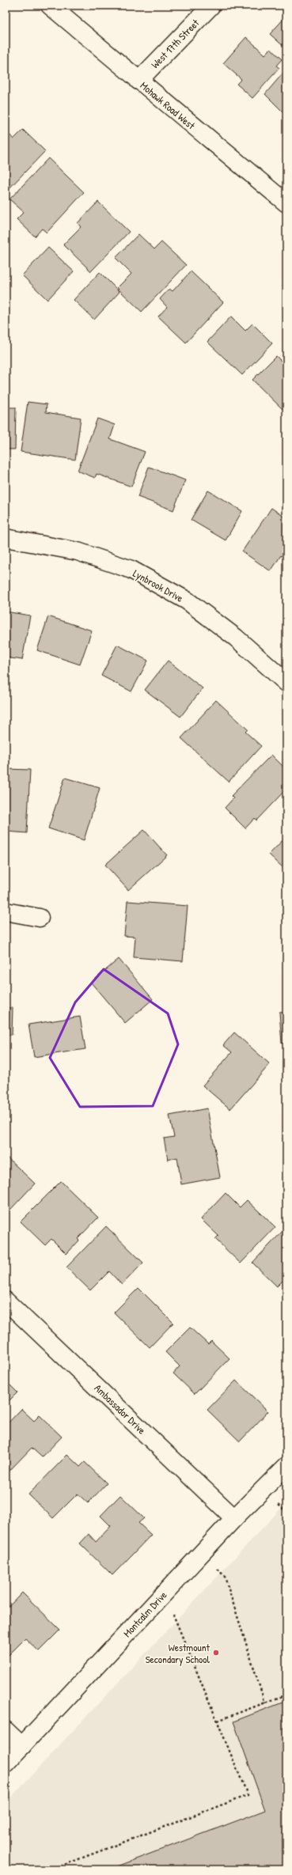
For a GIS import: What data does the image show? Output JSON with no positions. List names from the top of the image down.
{
  "streets": {
    "street": [
      "West 17th Street",
      "Mohawk Road West",
      "Lynbrook Drive",
      "Ambassador Drive",
      "Montcalm Drive"
    ]
  },
  "crossings": [
    ["West 17th Street", "Mohawk Road West"],
    ["Ambassador Drive", "Montcalm Drive"]
  ],
  "places": ["Westmount Secondary School"]
}
